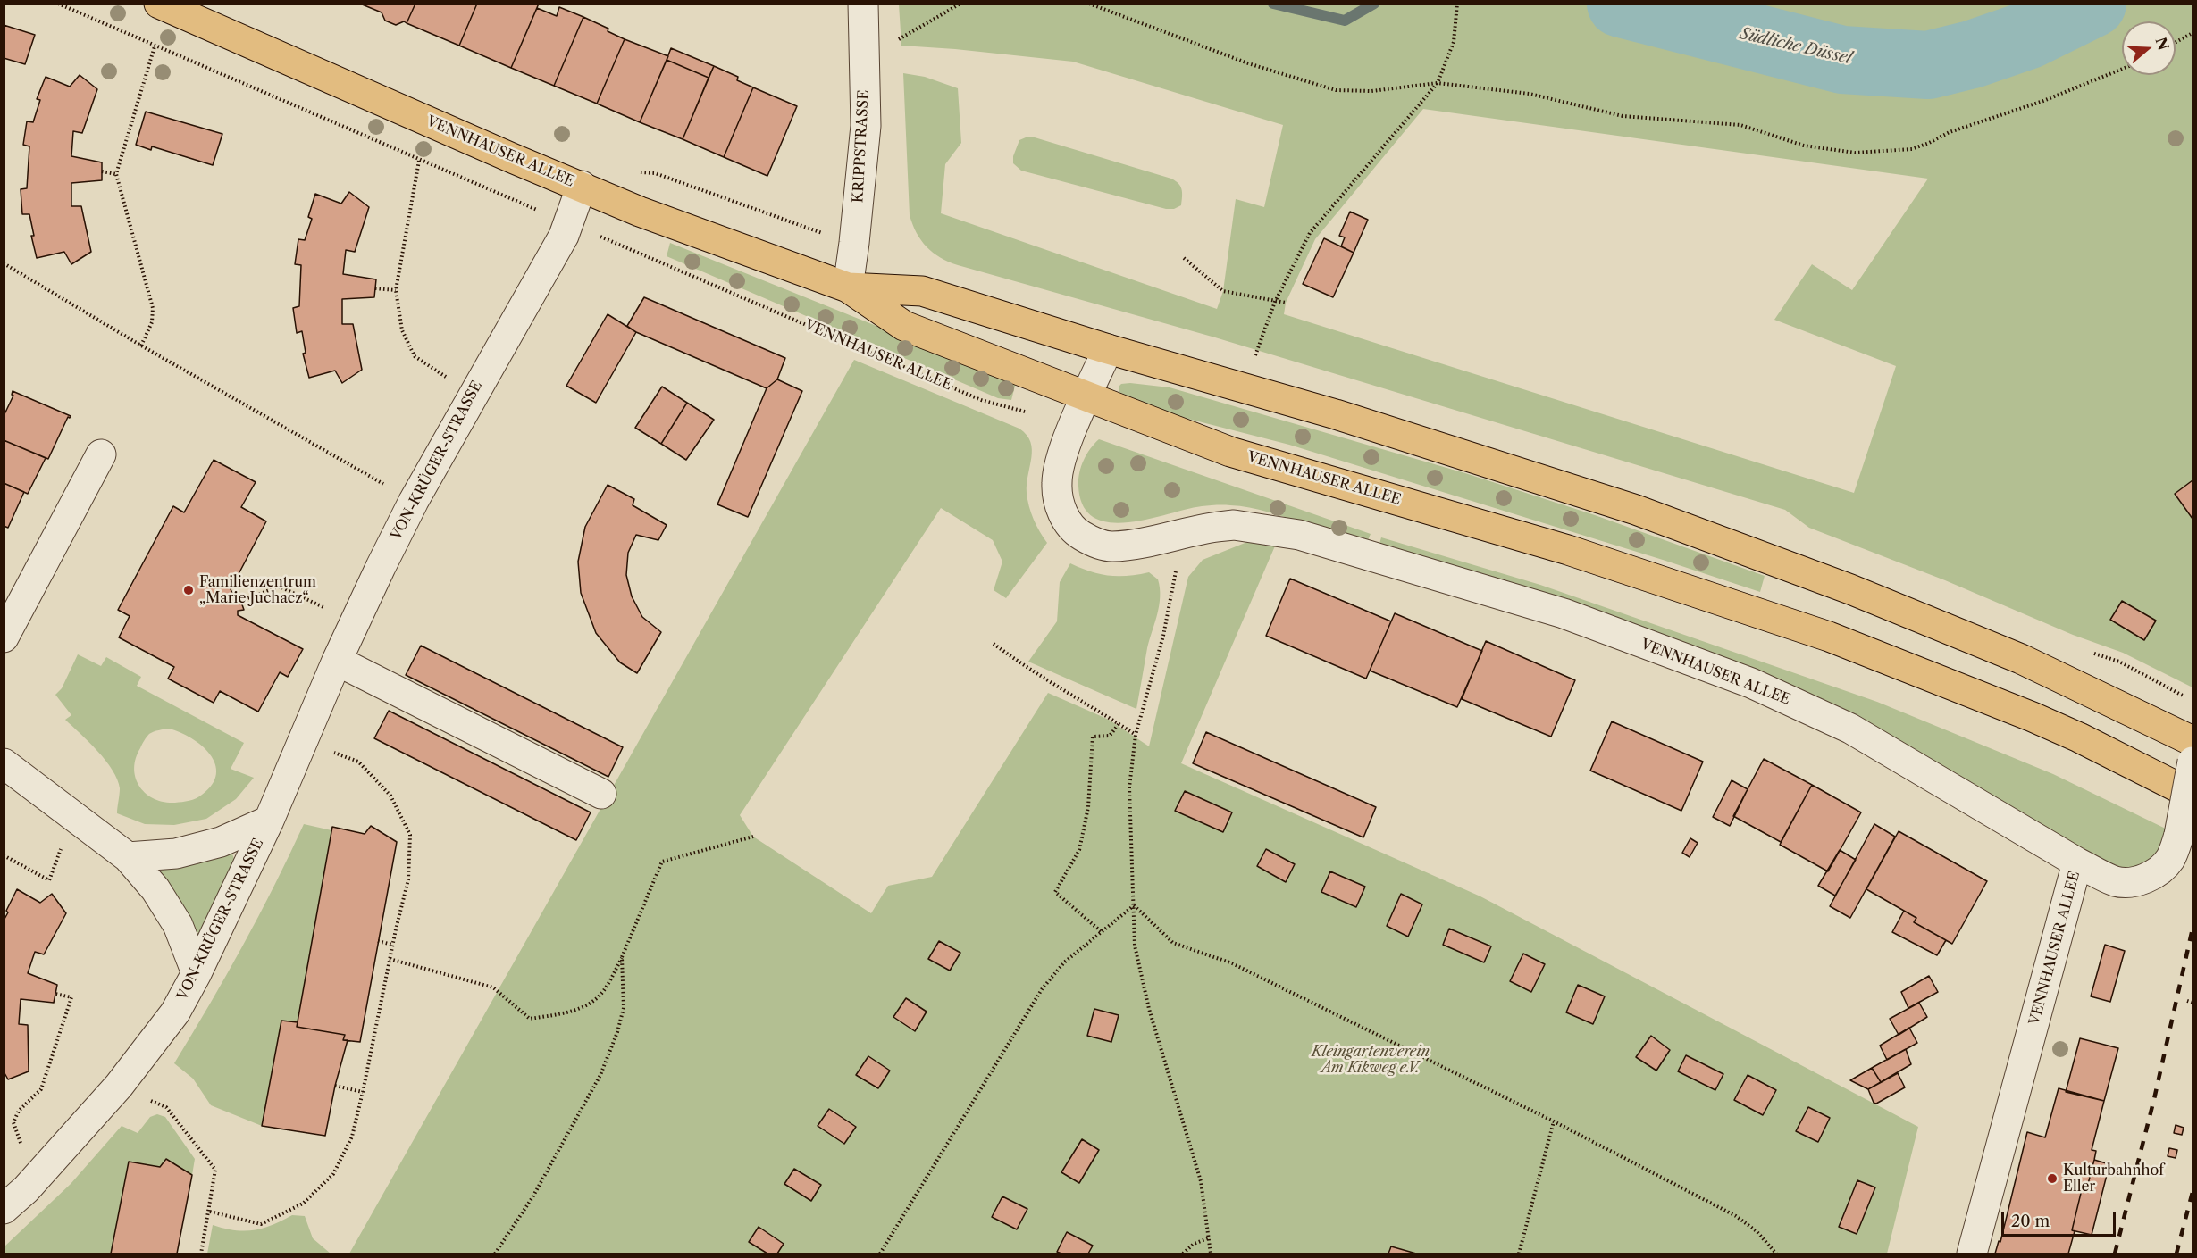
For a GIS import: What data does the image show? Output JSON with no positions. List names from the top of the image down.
{
  "streets": {
    "main road": ["VENNHAUSER ALLEE"],
    "street": ["KRIPPSTRASSE", "VON-KRÜGER-STRASSE"]
  },
  "crossings": [
    ["KRIPPSTRASSE", "VENNHAUSER ALLEE"],
    ["VENNHAUSER ALLEE", "VON-KRÜGER-STRASSE"]
  ],
  "water": ["Südliche Düssel"],
  "parks": ["Kleingartenverein Am Kikweg e.V."],
  "places": ["Familienzentrum „Marie Juchacz“", "Kulturbahnhof Eller"],
  "scale_bar": "20 m",
  "north": "right"
}
